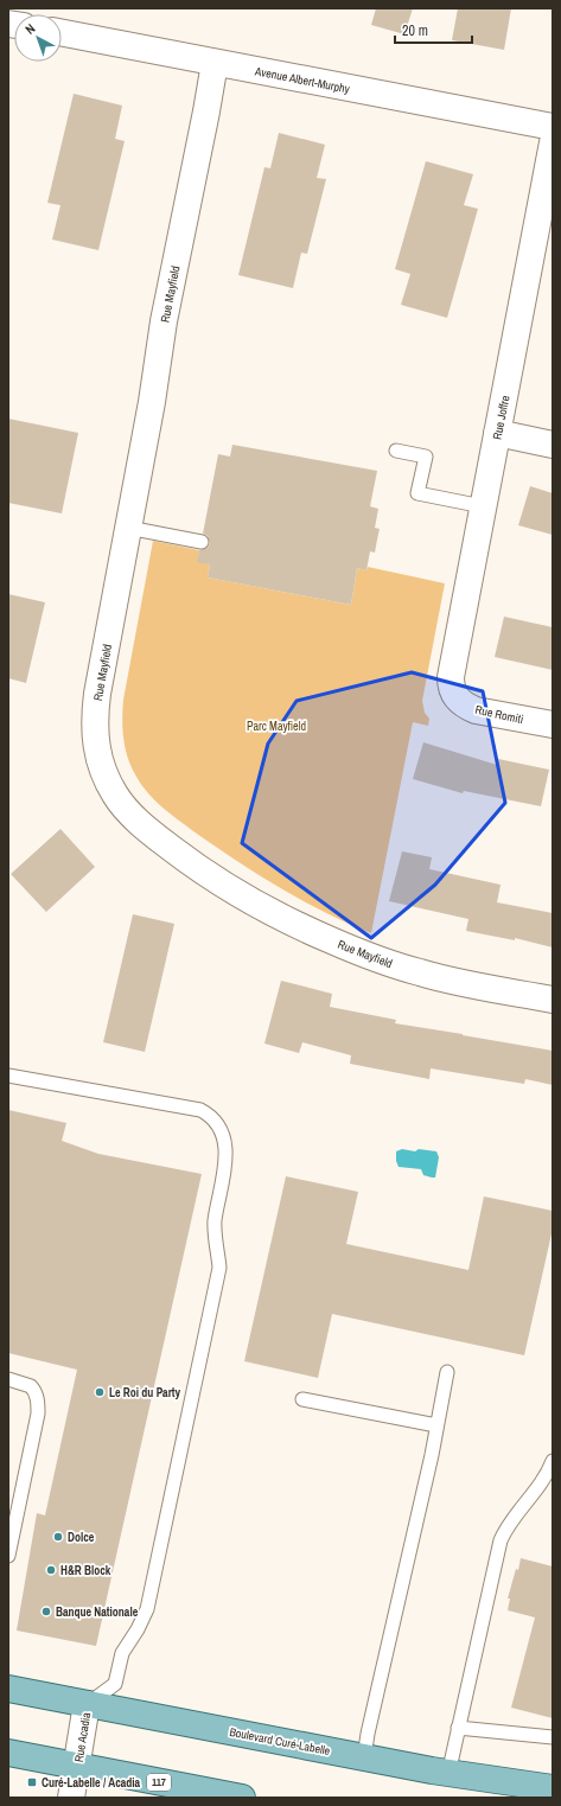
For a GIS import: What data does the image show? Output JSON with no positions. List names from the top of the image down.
{
  "streets": {
    "main road": ["Boulevard Curé-Labelle", "117"],
    "street": [
      "Avenue Albert-Murphy",
      "Rue Mayfield",
      "Rue Joffre",
      "Rue Romiti",
      "Rue Acadia"
    ]
  },
  "crossings": [
    ["Avenue Albert-Murphy", "Rue Mayfield"],
    ["Rue Joffre", "Rue Romiti"],
    ["Rue Acadia", "Boulevard Curé-Labelle"],
    ["Rue Acadia", "117"]
  ],
  "parks": ["Parc Mayfield"],
  "places": {
    "other": [
      "Le Roi du Party",
      "Dolce",
      "H&R Block",
      "Banque Nationale"
    ],
    "transit": ["Curé-Labelle / Acadia"]
  },
  "scale_bar": "20 m",
  "north": "top left"
}
